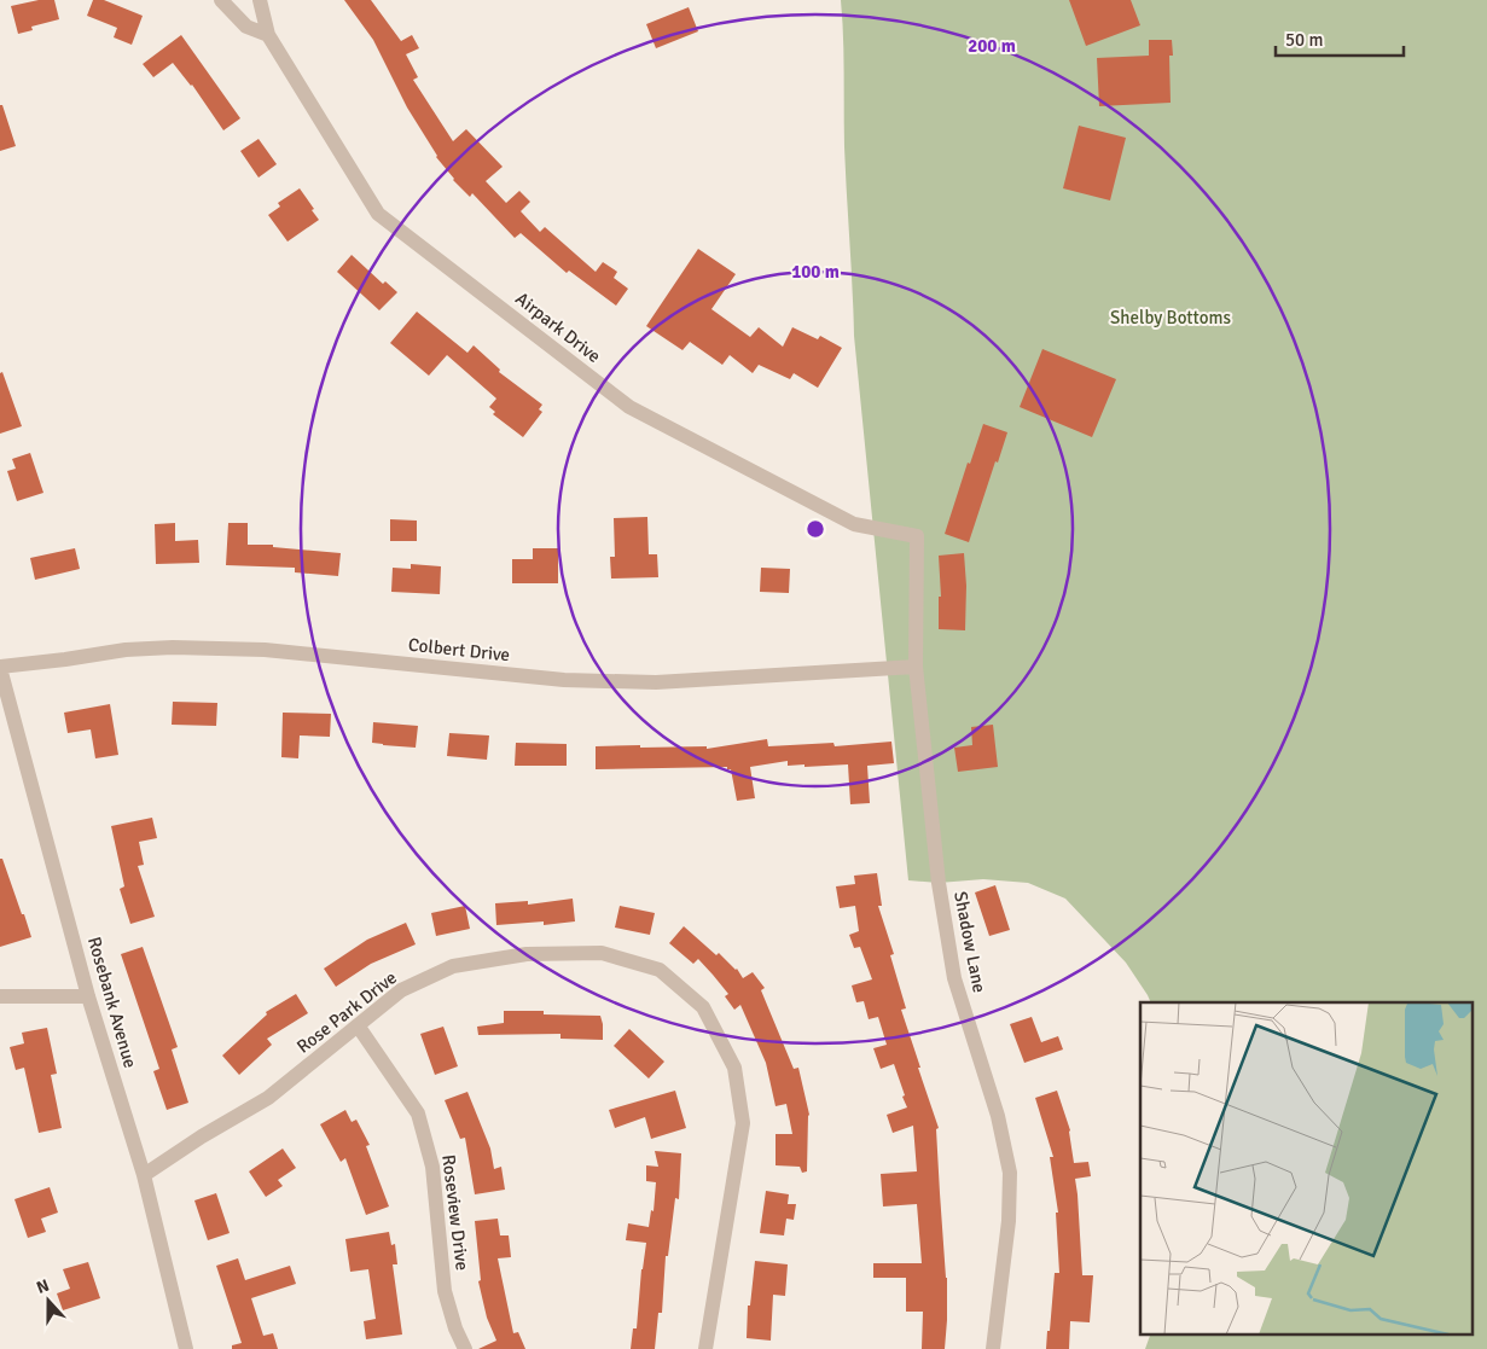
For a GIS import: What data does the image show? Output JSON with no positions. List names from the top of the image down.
{
  "streets": {
    "street": [
      "Airpark Drive",
      "Colbert Drive",
      "Shadow Lane",
      "Rosebank Avenue",
      "Rose Park Drive",
      "Roseview Drive"
    ]
  },
  "crossings": [
    ["Airpark Drive", "Shadow Lane"],
    ["Colbert Drive", "Shadow Lane"],
    ["Colbert Drive", "Rosebank Avenue"],
    ["Rosebank Avenue", "Rose Park Drive"],
    ["Rose Park Drive", "Roseview Drive"]
  ],
  "parks": ["Shelby Bottoms"],
  "scale_bar": "50 m",
  "north": "top",
  "rings": ["200 m", "100 m"]
}
